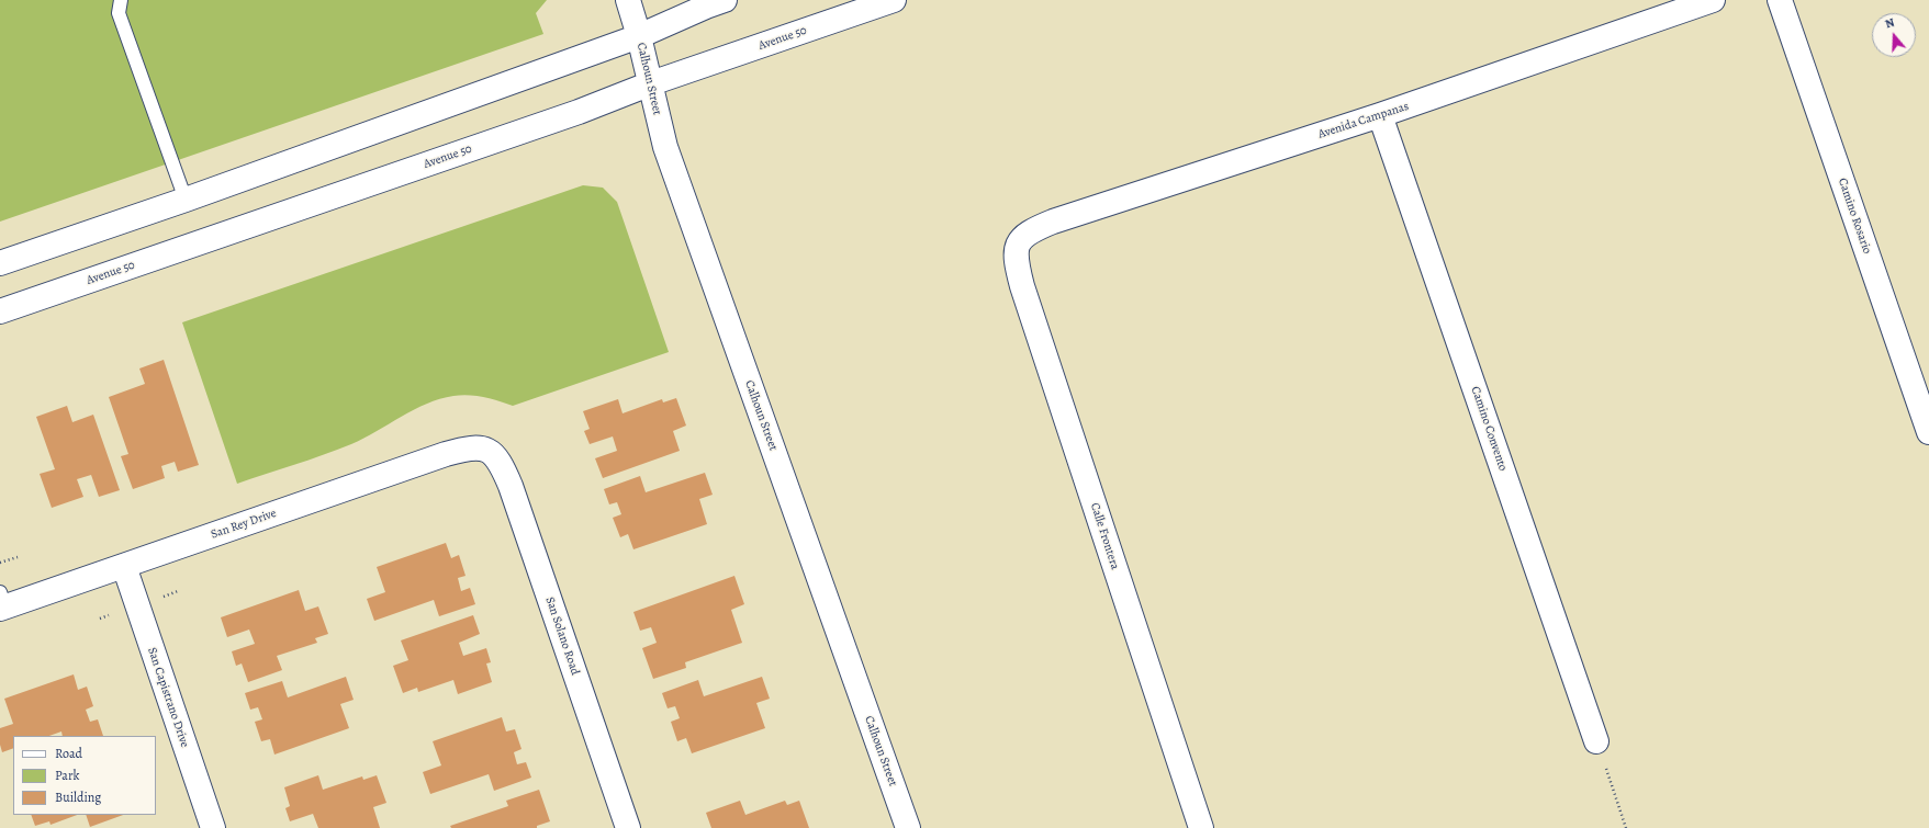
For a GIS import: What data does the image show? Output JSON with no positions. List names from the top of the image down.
{
  "streets": {
    "street": [
      "Avenue 50",
      "Calhoun Street",
      "Avenida Campanas",
      "Camino Rosario",
      "Camino Convento",
      "San Rey Drive",
      "Calle Frontera",
      "San Solano Road",
      "San Capistrano Drive"
    ]
  },
  "crossings": [
    ["Avenue 50", "Calhoun Street"],
    ["Avenida Campanas", "Camino Convento"],
    ["Avenida Campanas", "Calle Frontera"],
    ["San Rey Drive", "San Solano Road"],
    ["San Rey Drive", "San Capistrano Drive"]
  ],
  "legend": ["Road", "Park", "Building"],
  "north": "top"
}
